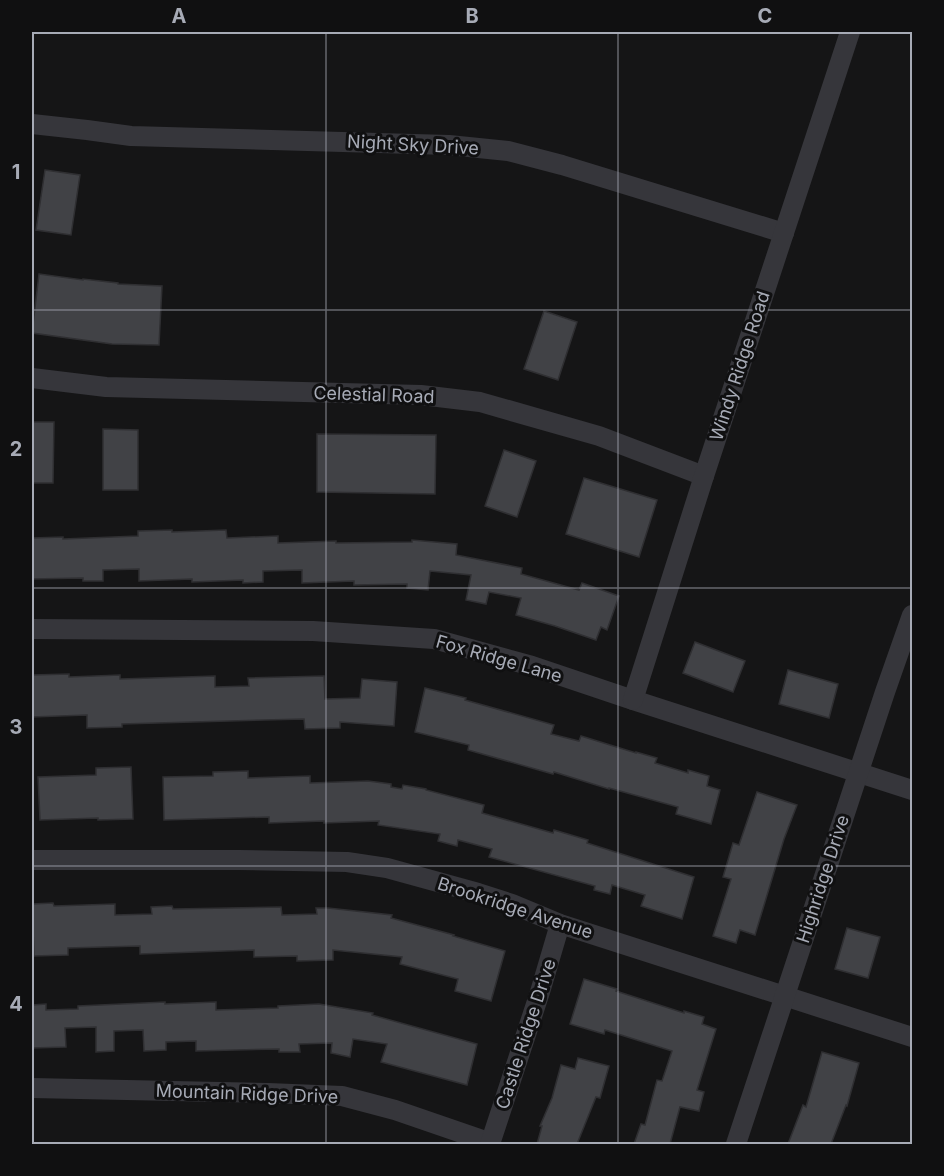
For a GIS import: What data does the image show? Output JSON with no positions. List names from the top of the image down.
{
  "streets": {
    "street": [
      "Night Sky Drive",
      "Windy Ridge Road",
      "Celestial Road",
      "Fox Ridge Lane",
      "Highridge Drive",
      "Brookridge Avenue",
      "Castle Ridge Drive",
      "Mountain Ridge Drive"
    ]
  },
  "crossings": [
    ["Night Sky Drive", "Windy Ridge Road"],
    ["Windy Ridge Road", "Celestial Road"],
    ["Windy Ridge Road", "Fox Ridge Lane"],
    ["Fox Ridge Lane", "Highridge Drive"],
    ["Highridge Drive", "Brookridge Avenue"],
    ["Brookridge Avenue", "Castle Ridge Drive"],
    ["Castle Ridge Drive", "Mountain Ridge Drive"]
  ],
  "grid": {
    "columns": ["A", "B", "C"],
    "rows": [
      "1",
      "2",
      "3",
      "4"
    ]
  }
}
